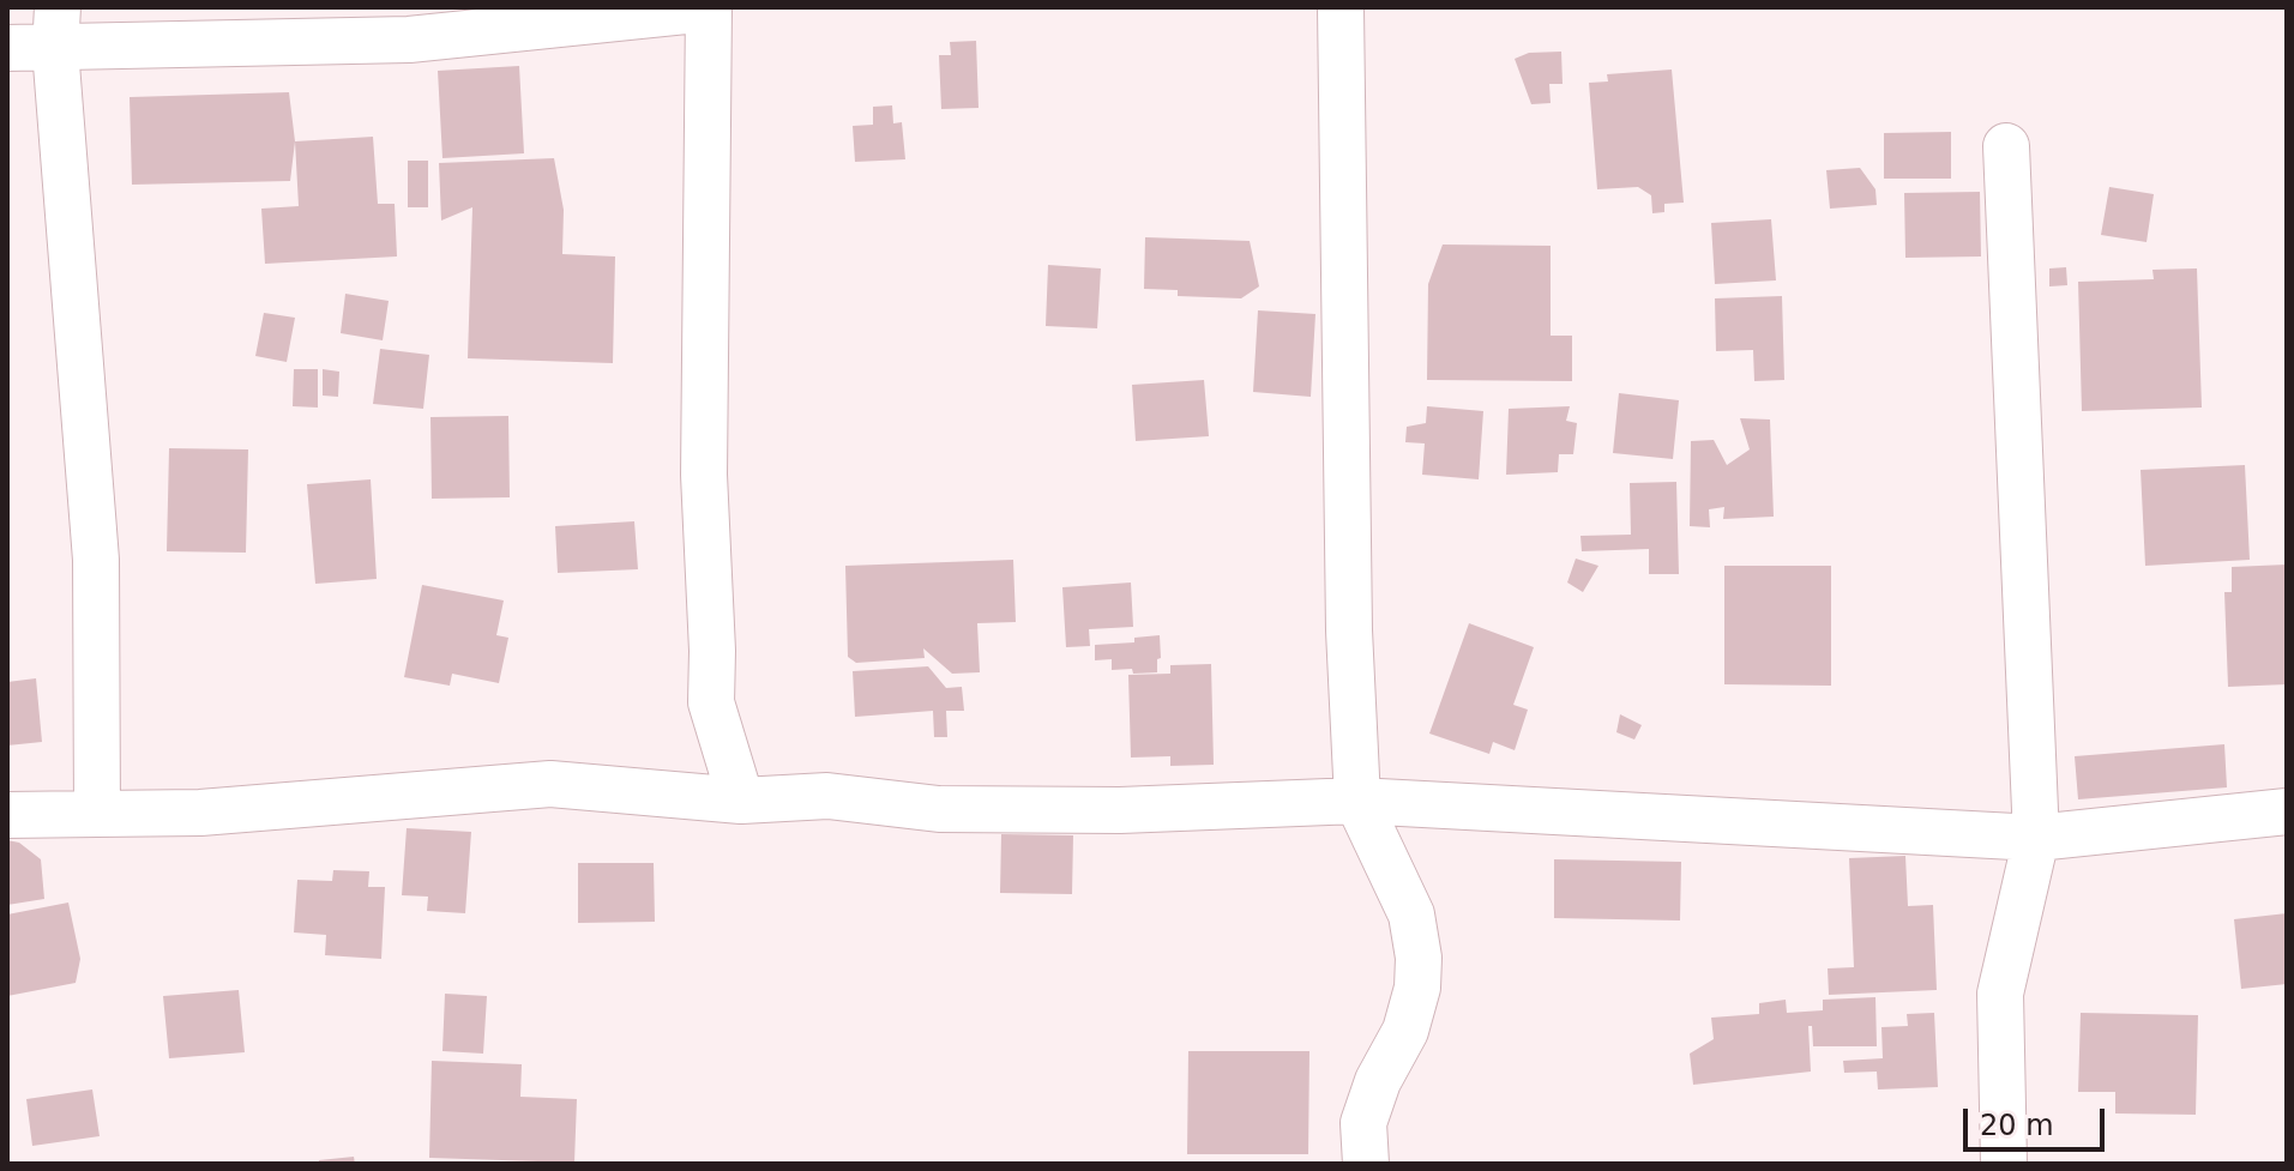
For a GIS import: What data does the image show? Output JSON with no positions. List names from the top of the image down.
{
  "scale_bar": "20 m"
}
